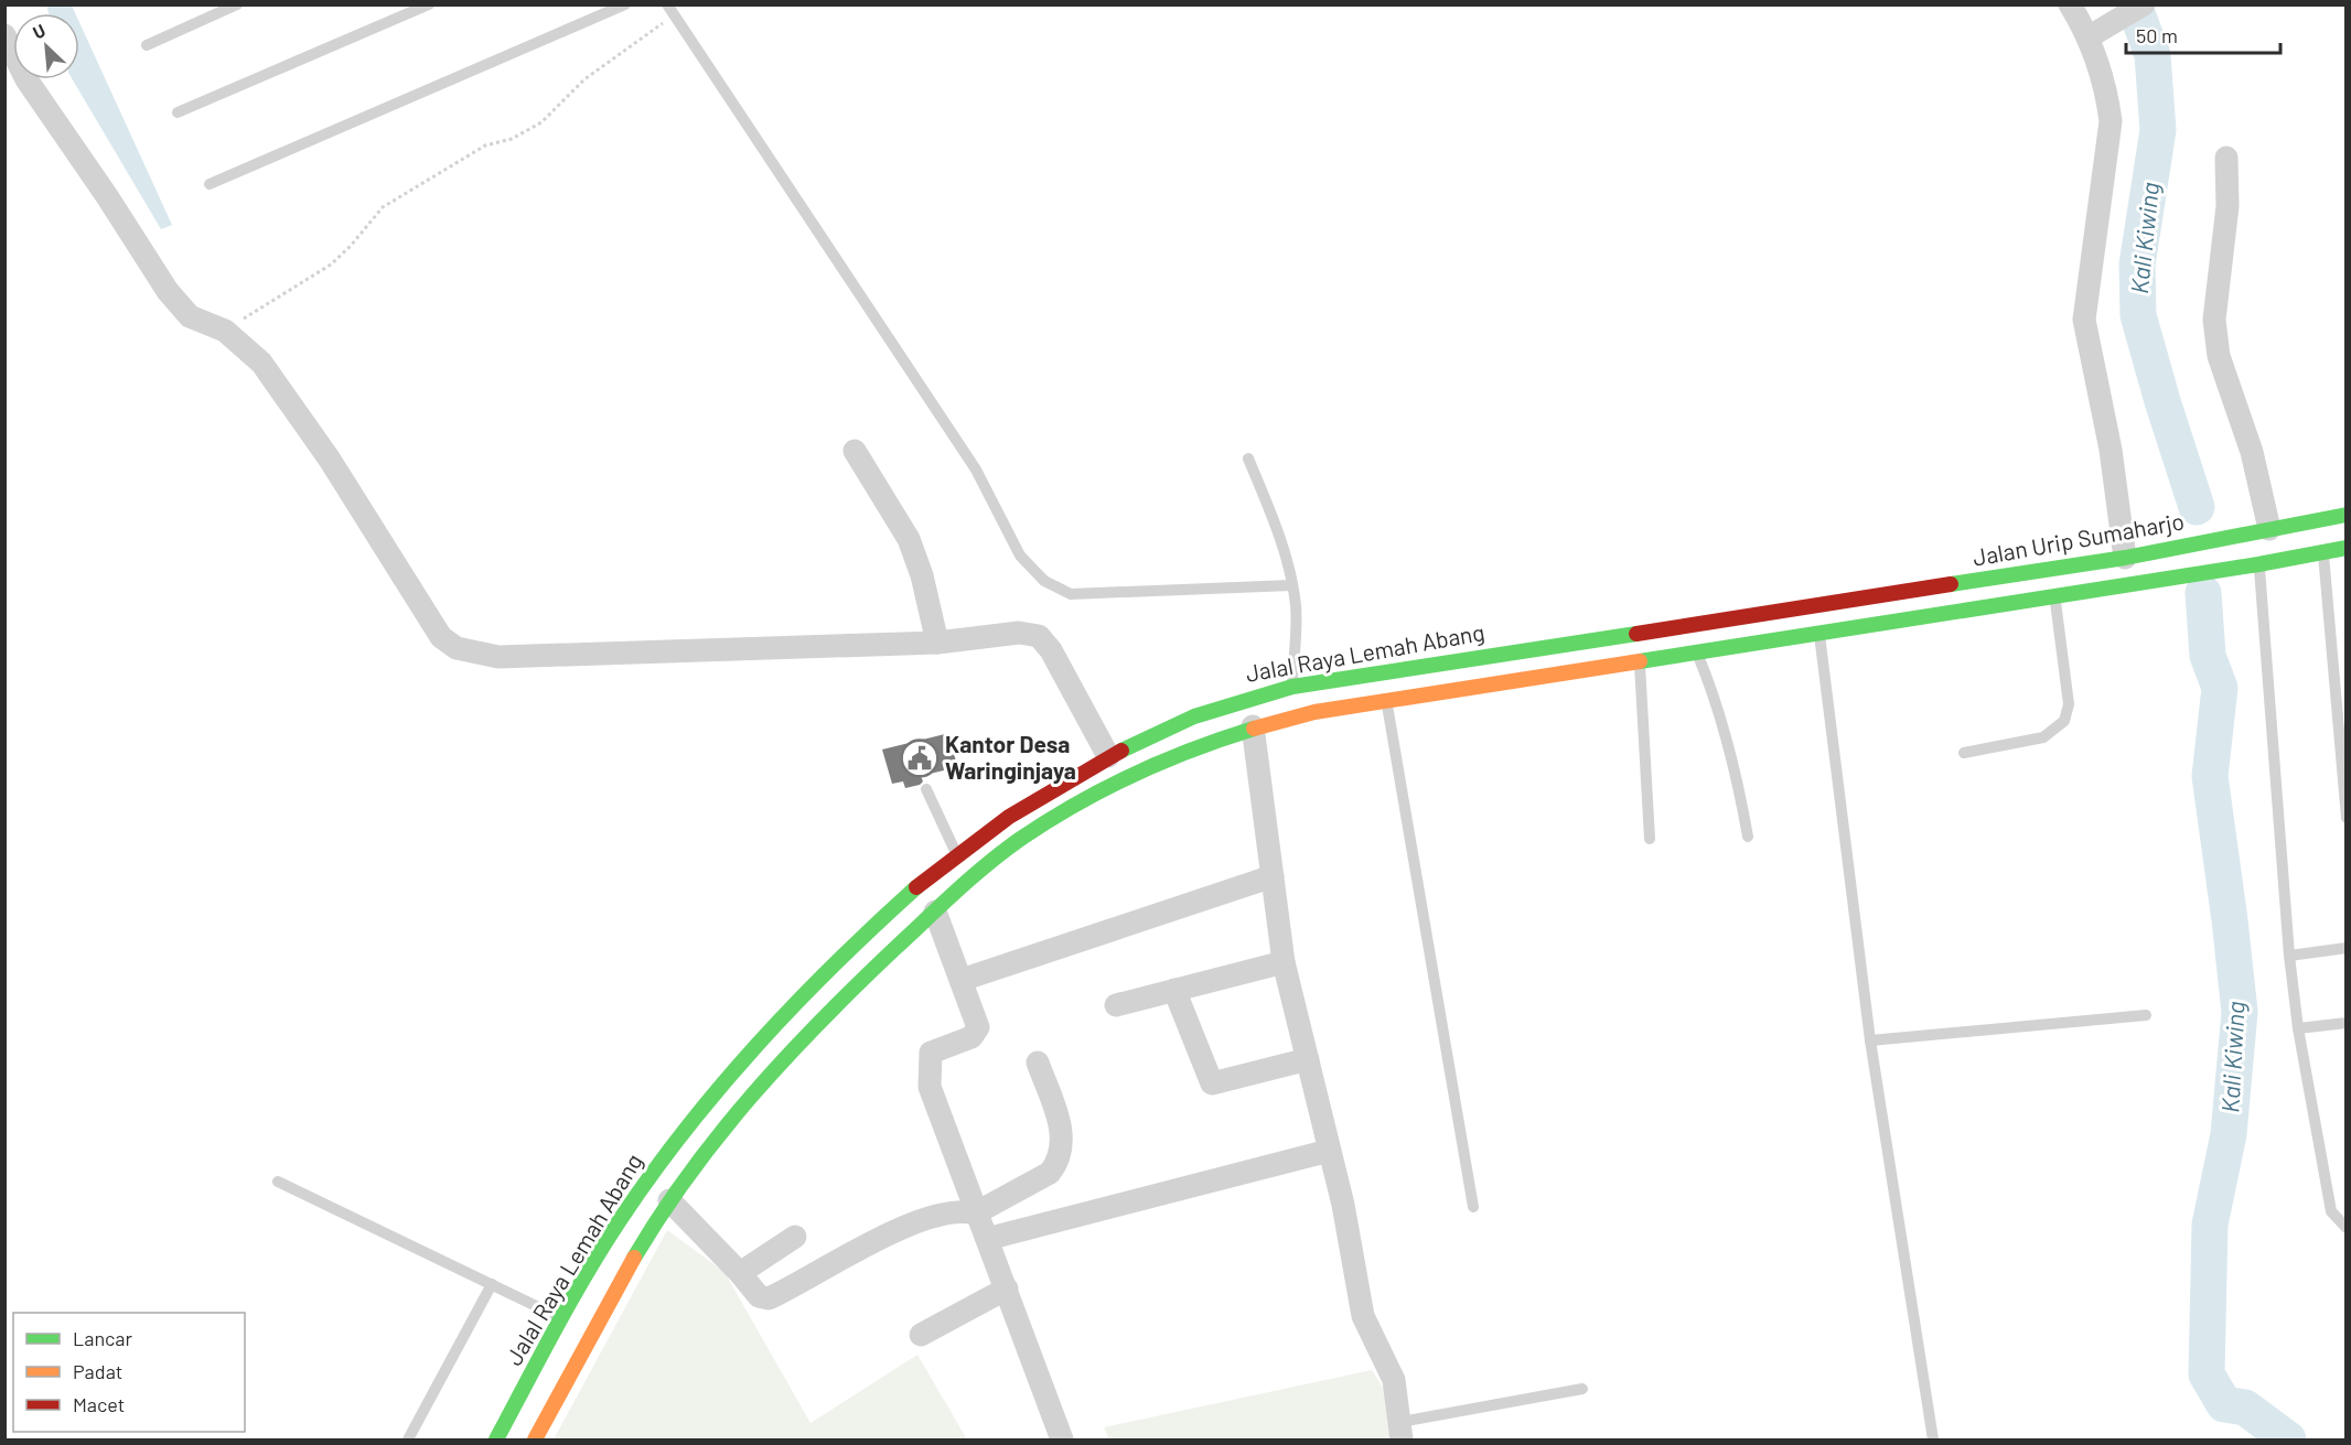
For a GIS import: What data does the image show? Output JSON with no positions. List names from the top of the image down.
{
  "streets": {
    "highway": ["Jalan Urip Sumaharjo", "Jalal Raya Lemah Abang"]
  },
  "crossings": [
    ["Jalan Urip Sumaharjo", "Jalal Raya Lemah Abang"]
  ],
  "water": ["Kali Kiwing"],
  "places": {
    "public building": ["Kantor Desa Waringinjaya"]
  },
  "legend": ["Lancar", "Padat", "Macet"],
  "scale_bar": "50 m",
  "north": "top left"
}
